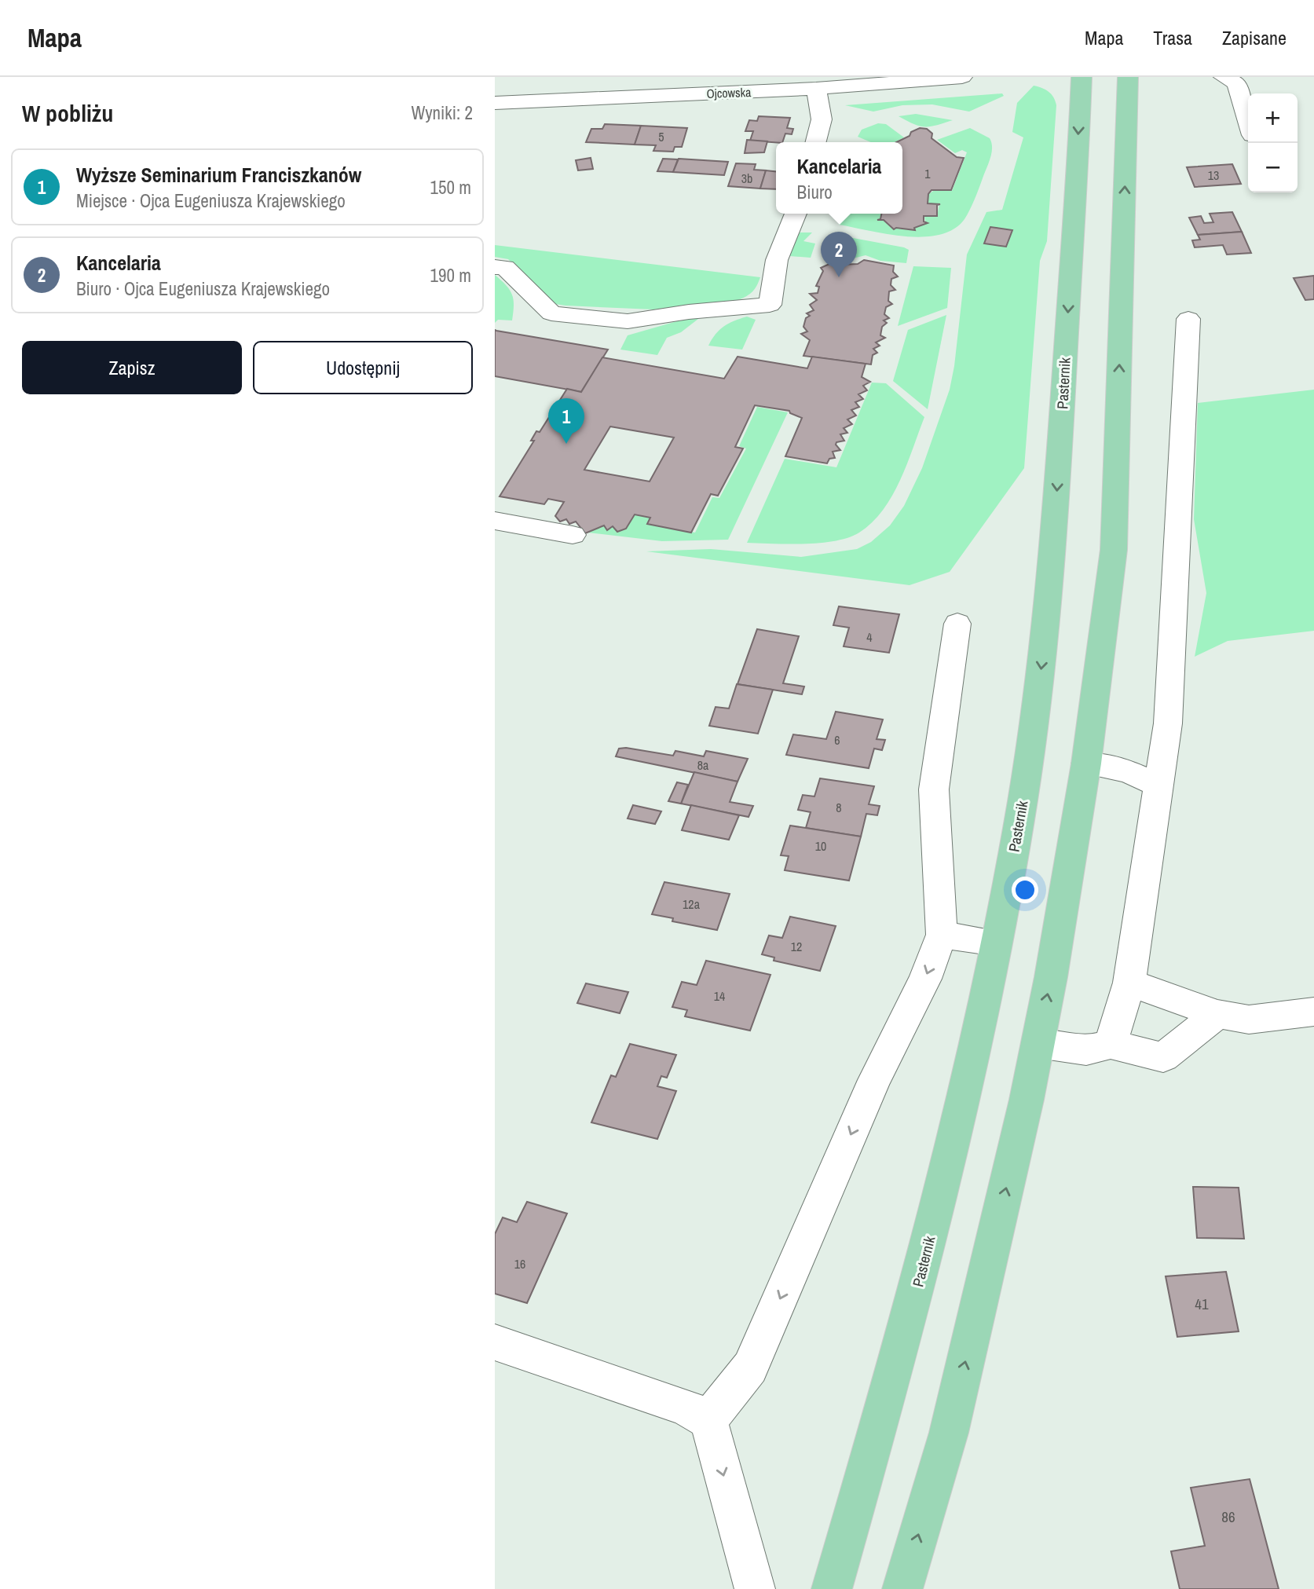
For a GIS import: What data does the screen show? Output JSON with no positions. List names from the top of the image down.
{
  "streets": {
    "main road": ["Pasternik"],
    "street": ["Ojcowska"]
  },
  "house_numbers": [
    "5",
    "1",
    "13",
    "3b",
    "4",
    "6",
    "8a",
    "8",
    "10",
    "12a",
    "12",
    "14",
    "16",
    "41",
    "86"
  ],
  "page": {
    "header": "Mapa",
    "nav": ["Mapa", "Trasa", "Zapisane"],
    "heading": ["W pobliżu", "Wyniki: 2"],
    "map_buttons": ["+", "−"],
    "popup": ["Kancelaria", "Biuro"],
    "list": [
      {
        "mark": "1",
        "name": "Wyższe Seminarium Franciszkanów",
        "note": "Miejsce · Ojca Eugeniusza Krajewskiego",
        "value": "150 m"
      },
      {
        "mark": "2",
        "name": "Kancelaria",
        "note": "Biuro · Ojca Eugeniusza Krajewskiego",
        "value": "190 m"
      }
    ],
    "pins": ["2", "1"],
    "buttons": ["Zapisz", "Udostępnij"]
  }
}
